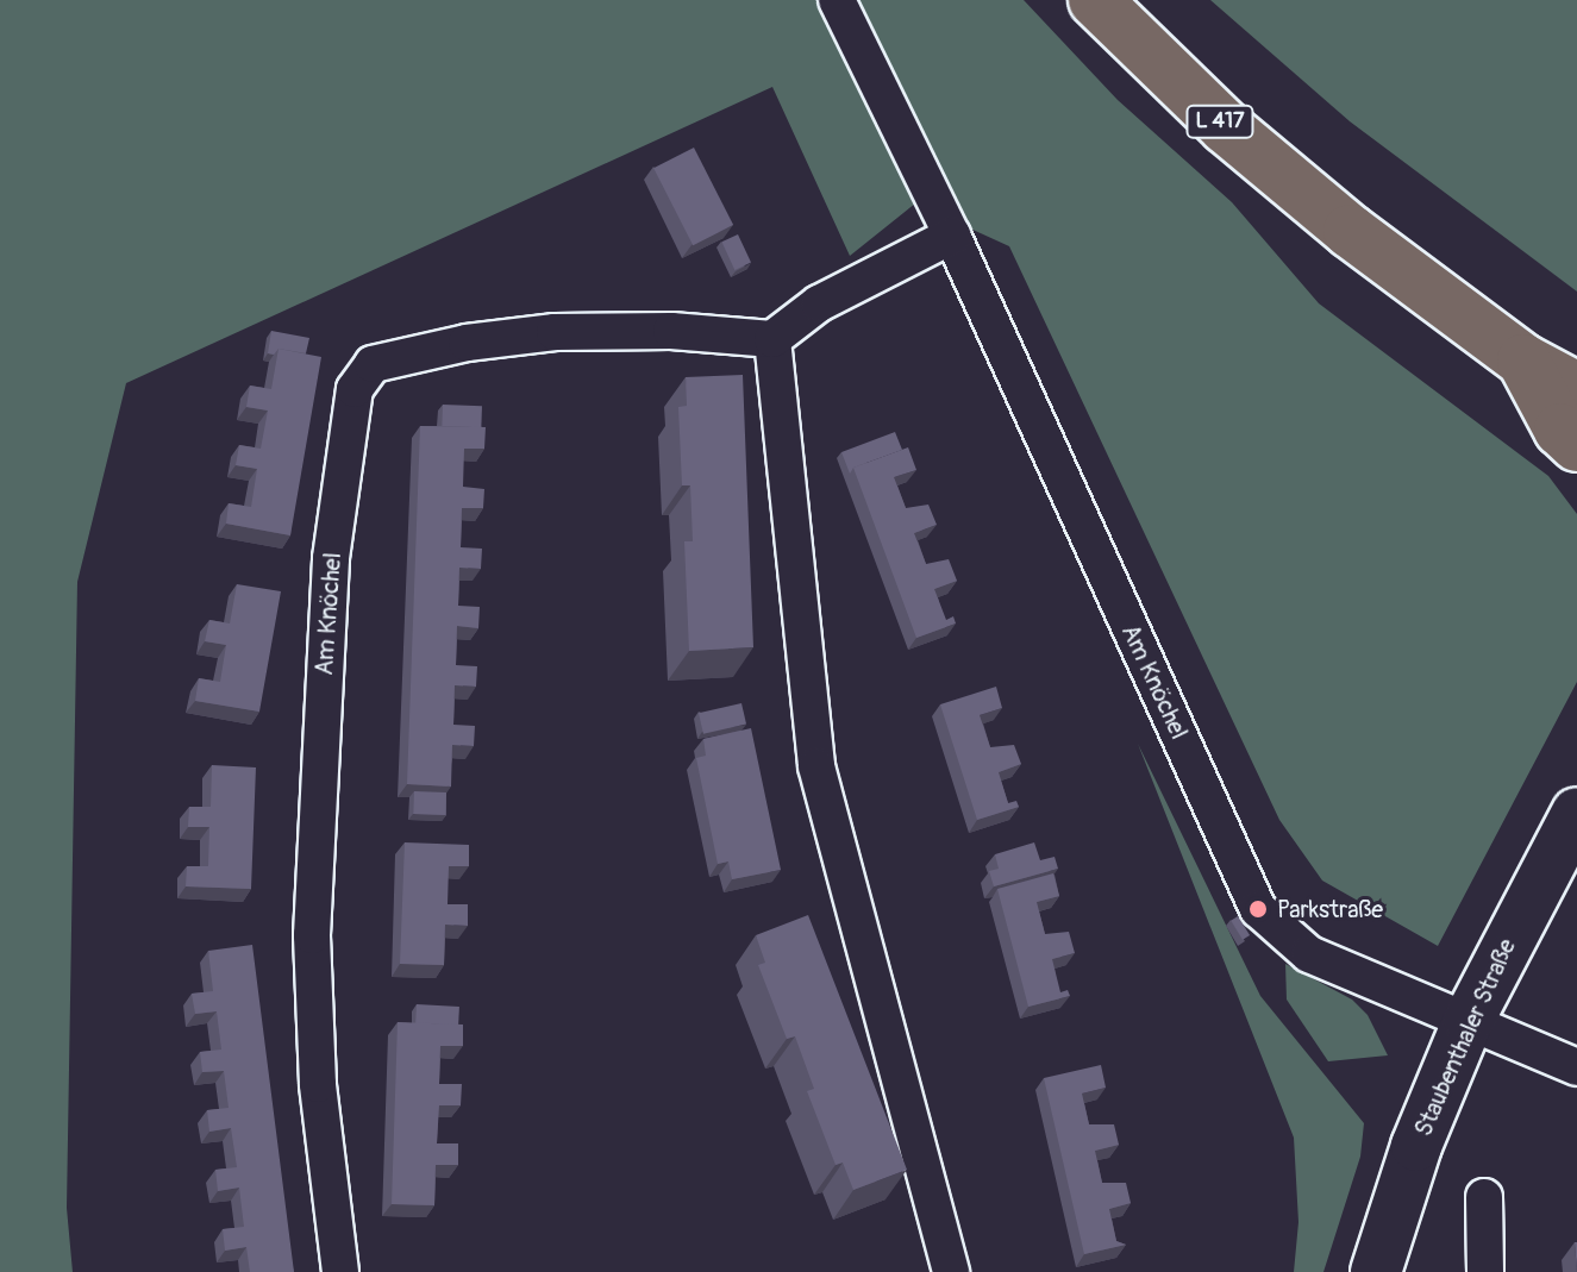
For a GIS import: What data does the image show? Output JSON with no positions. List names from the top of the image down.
{
  "streets": {
    "highway": ["L 417"],
    "main road": ["Staubenthaler Straße"],
    "street": ["Am Knöchel"]
  },
  "crossings": [
    ["Am Knöchel", "Staubenthaler Straße"]
  ],
  "places": ["Parkstraße"]
}
